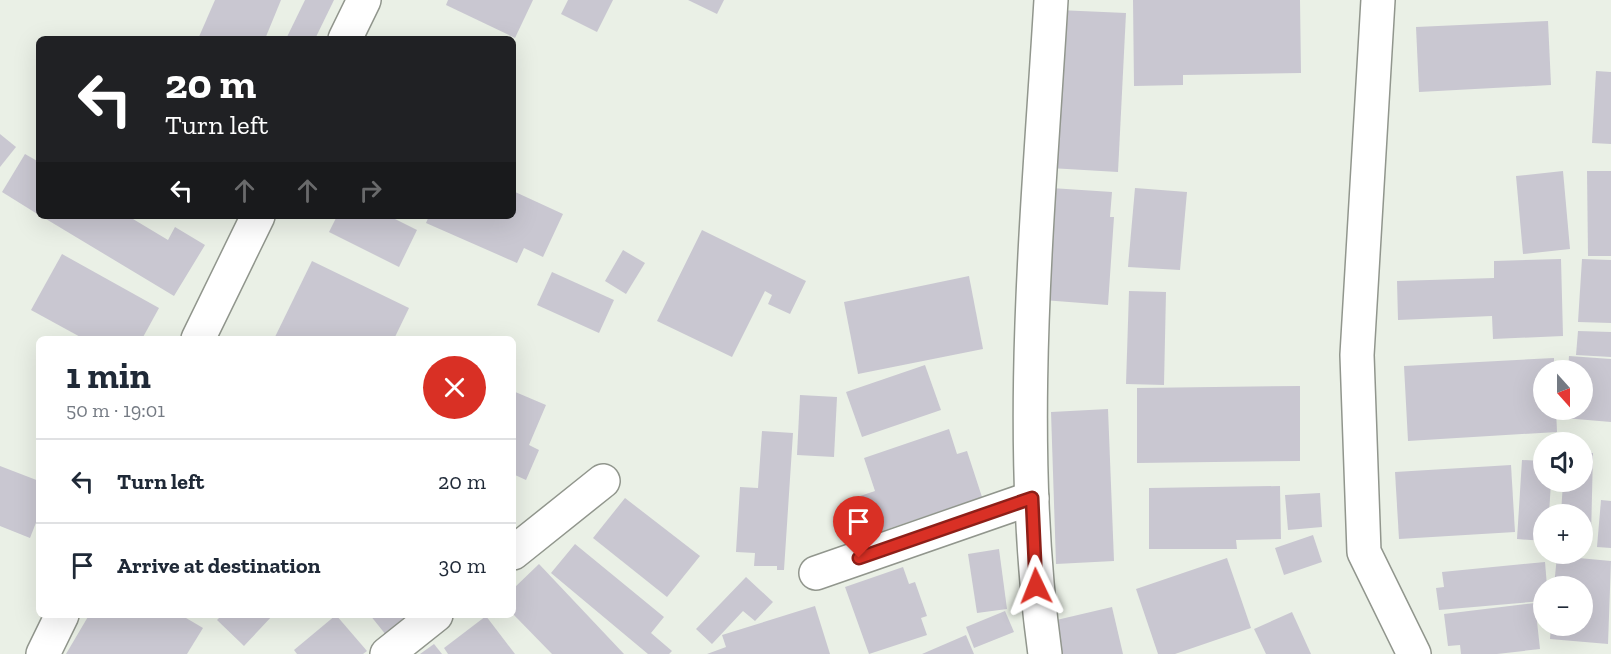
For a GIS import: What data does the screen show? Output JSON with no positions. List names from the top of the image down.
{
  "north": "bottom",
  "page": {
    "turn": ["20 m", "Turn left"],
    "heading": ["1 min", "50 m · 19:01"],
    "map_buttons": ["+", "−"],
    "list": [
      {
        "name": "Turn left",
        "value": "20 m"
      },
      {
        "name": "Arrive at destination",
        "value": "30 m"
      }
    ]
  }
}
